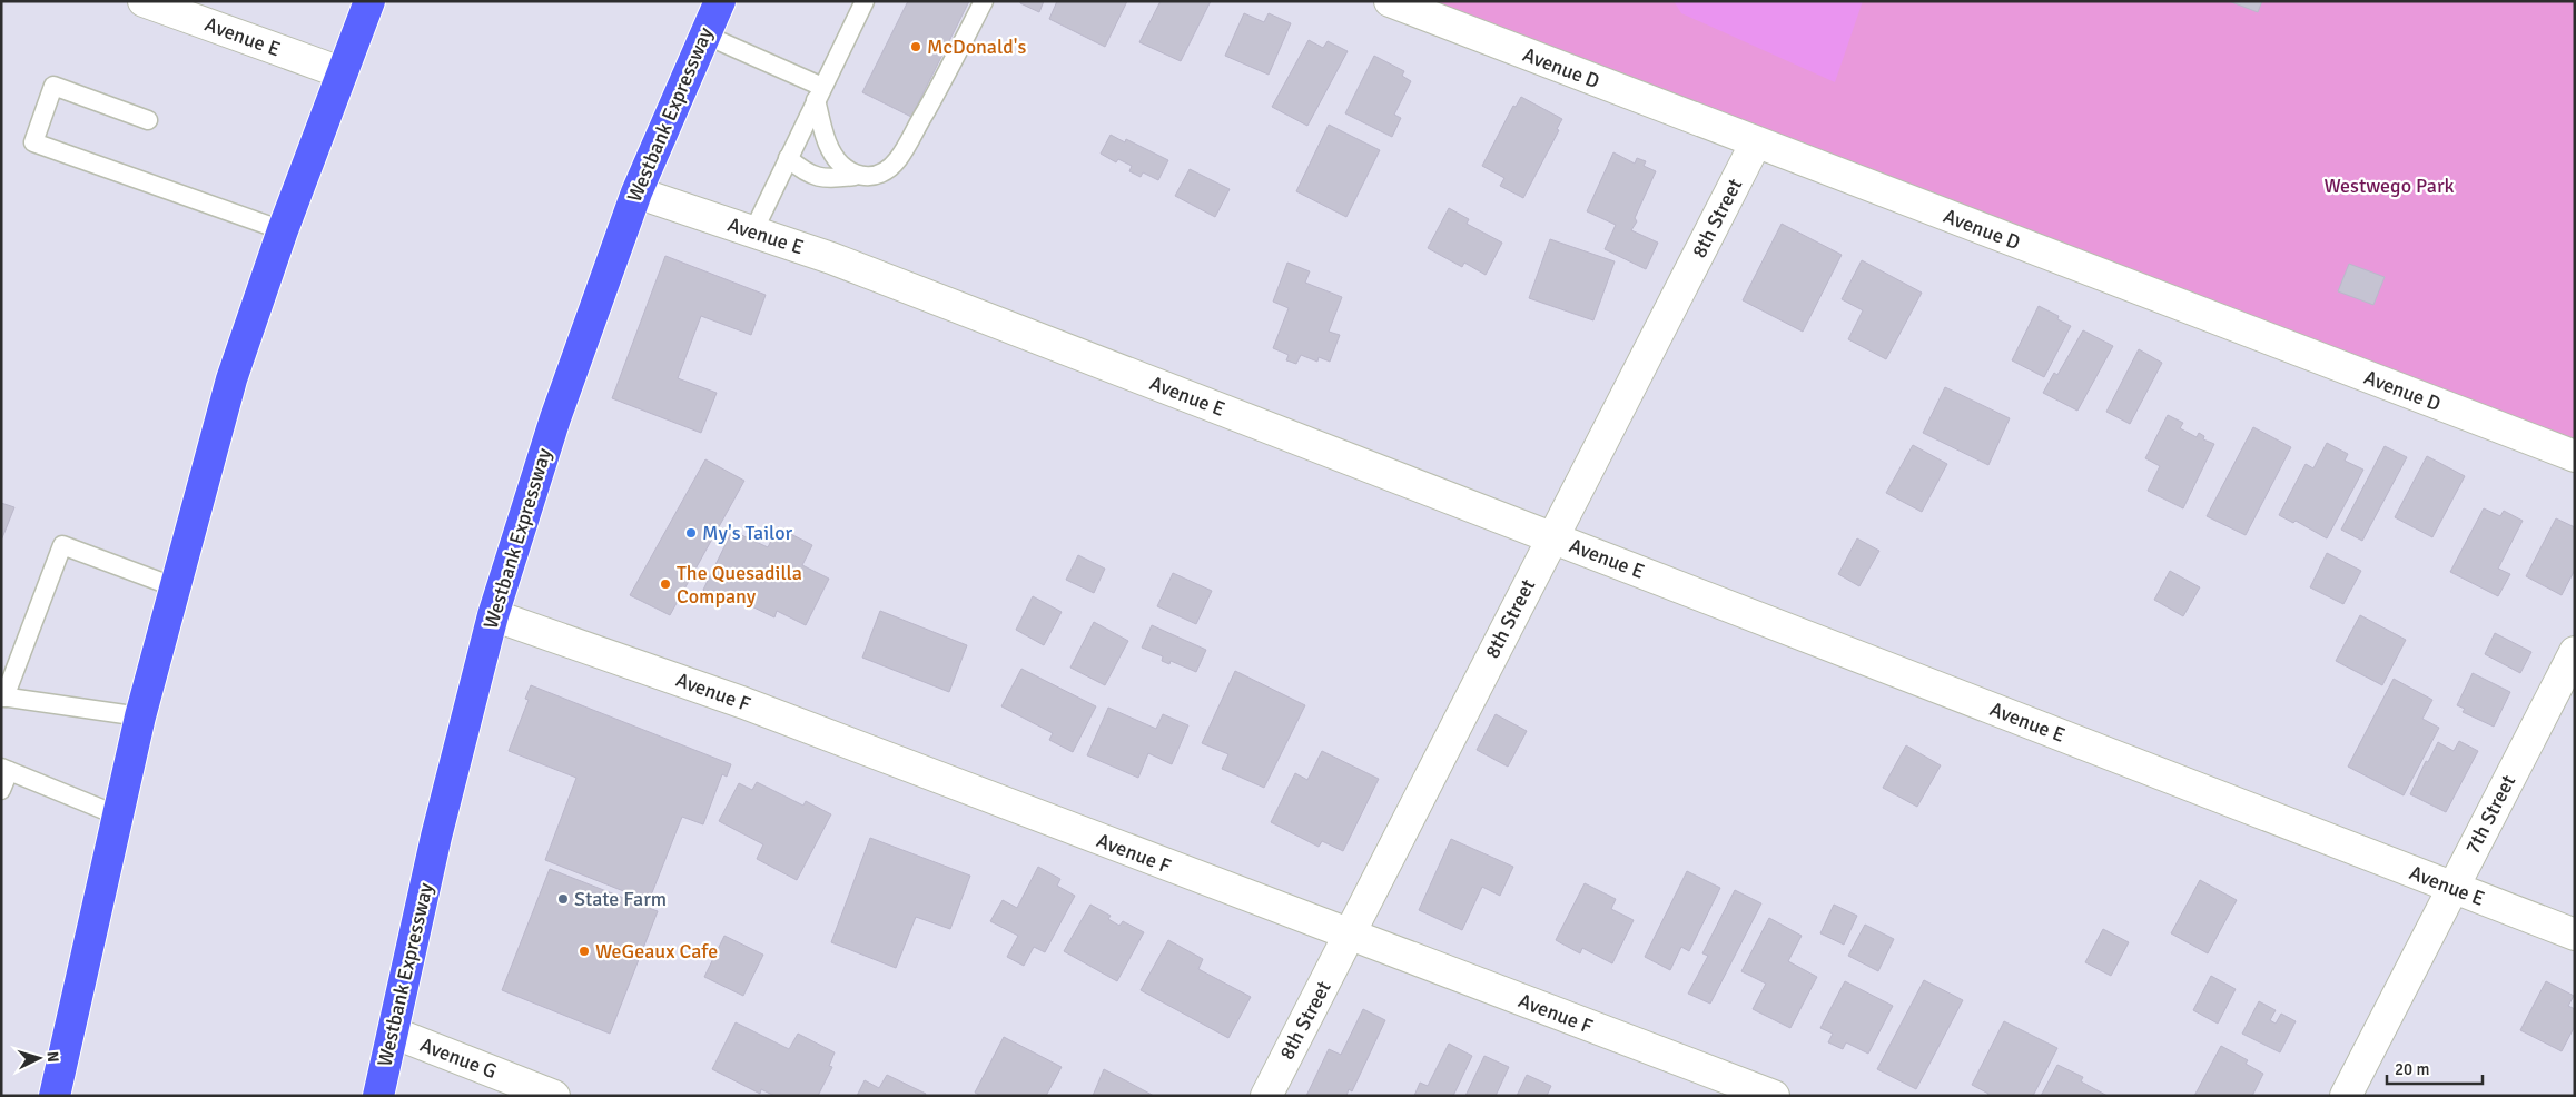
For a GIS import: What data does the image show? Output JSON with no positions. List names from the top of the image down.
{
  "streets": {
    "highway": ["Westbank Expressway"],
    "street": [
      "Avenue E",
      "Avenue D",
      "8th Street",
      "Avenue F",
      "7th Street",
      "Avenue G"
    ]
  },
  "crossings": [
    ["Avenue E", "Westbank Expressway"],
    ["Avenue E", "8th Street"],
    ["Avenue E", "7th Street"],
    ["Avenue D", "8th Street"],
    ["Westbank Expressway", "Avenue F"],
    ["Westbank Expressway", "Avenue G"],
    ["8th Street", "Avenue F"]
  ],
  "parks": ["Westwego Park"],
  "places": [
    "McDonald's",
    "My's Tailor",
    "The Quesadilla Company",
    "State Farm",
    "WeGeaux Cafe"
  ],
  "scale_bar": "20 m",
  "north": "right"
}
